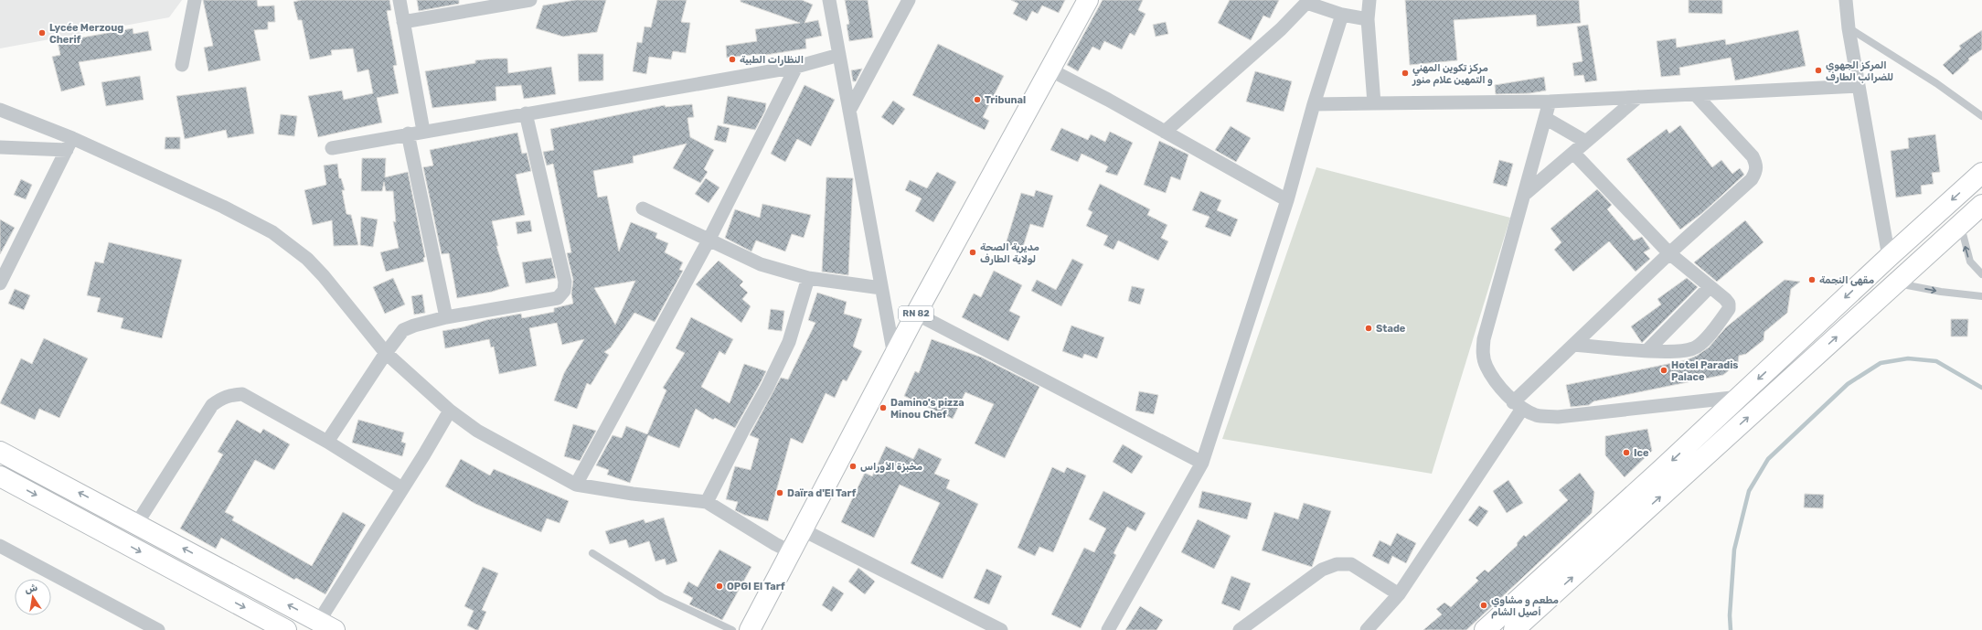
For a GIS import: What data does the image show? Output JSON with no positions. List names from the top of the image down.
{
  "streets": {
    "main road": ["RN 82"]
  },
  "places": [
    "Lycée Merzoug Cherif",
    "النظارات الطبية",
    "المركز الجهوي للضرائب الطارف",
    "مركز تكوين المهني و التمهين علام منور",
    "Tribunal",
    "مديرية الصحة لولاية الطارف",
    "مقهى النجمة",
    "Stade",
    "Hotel Paradis Palace",
    "Damino's pizza Minou Chef",
    "Ice",
    "مخبزة الأوراس",
    "Daïra d'El Tarf",
    "OPGI El Tarf",
    "مطعم و مشاوي أصيل الشام"
  ],
  "north": "top"
}
